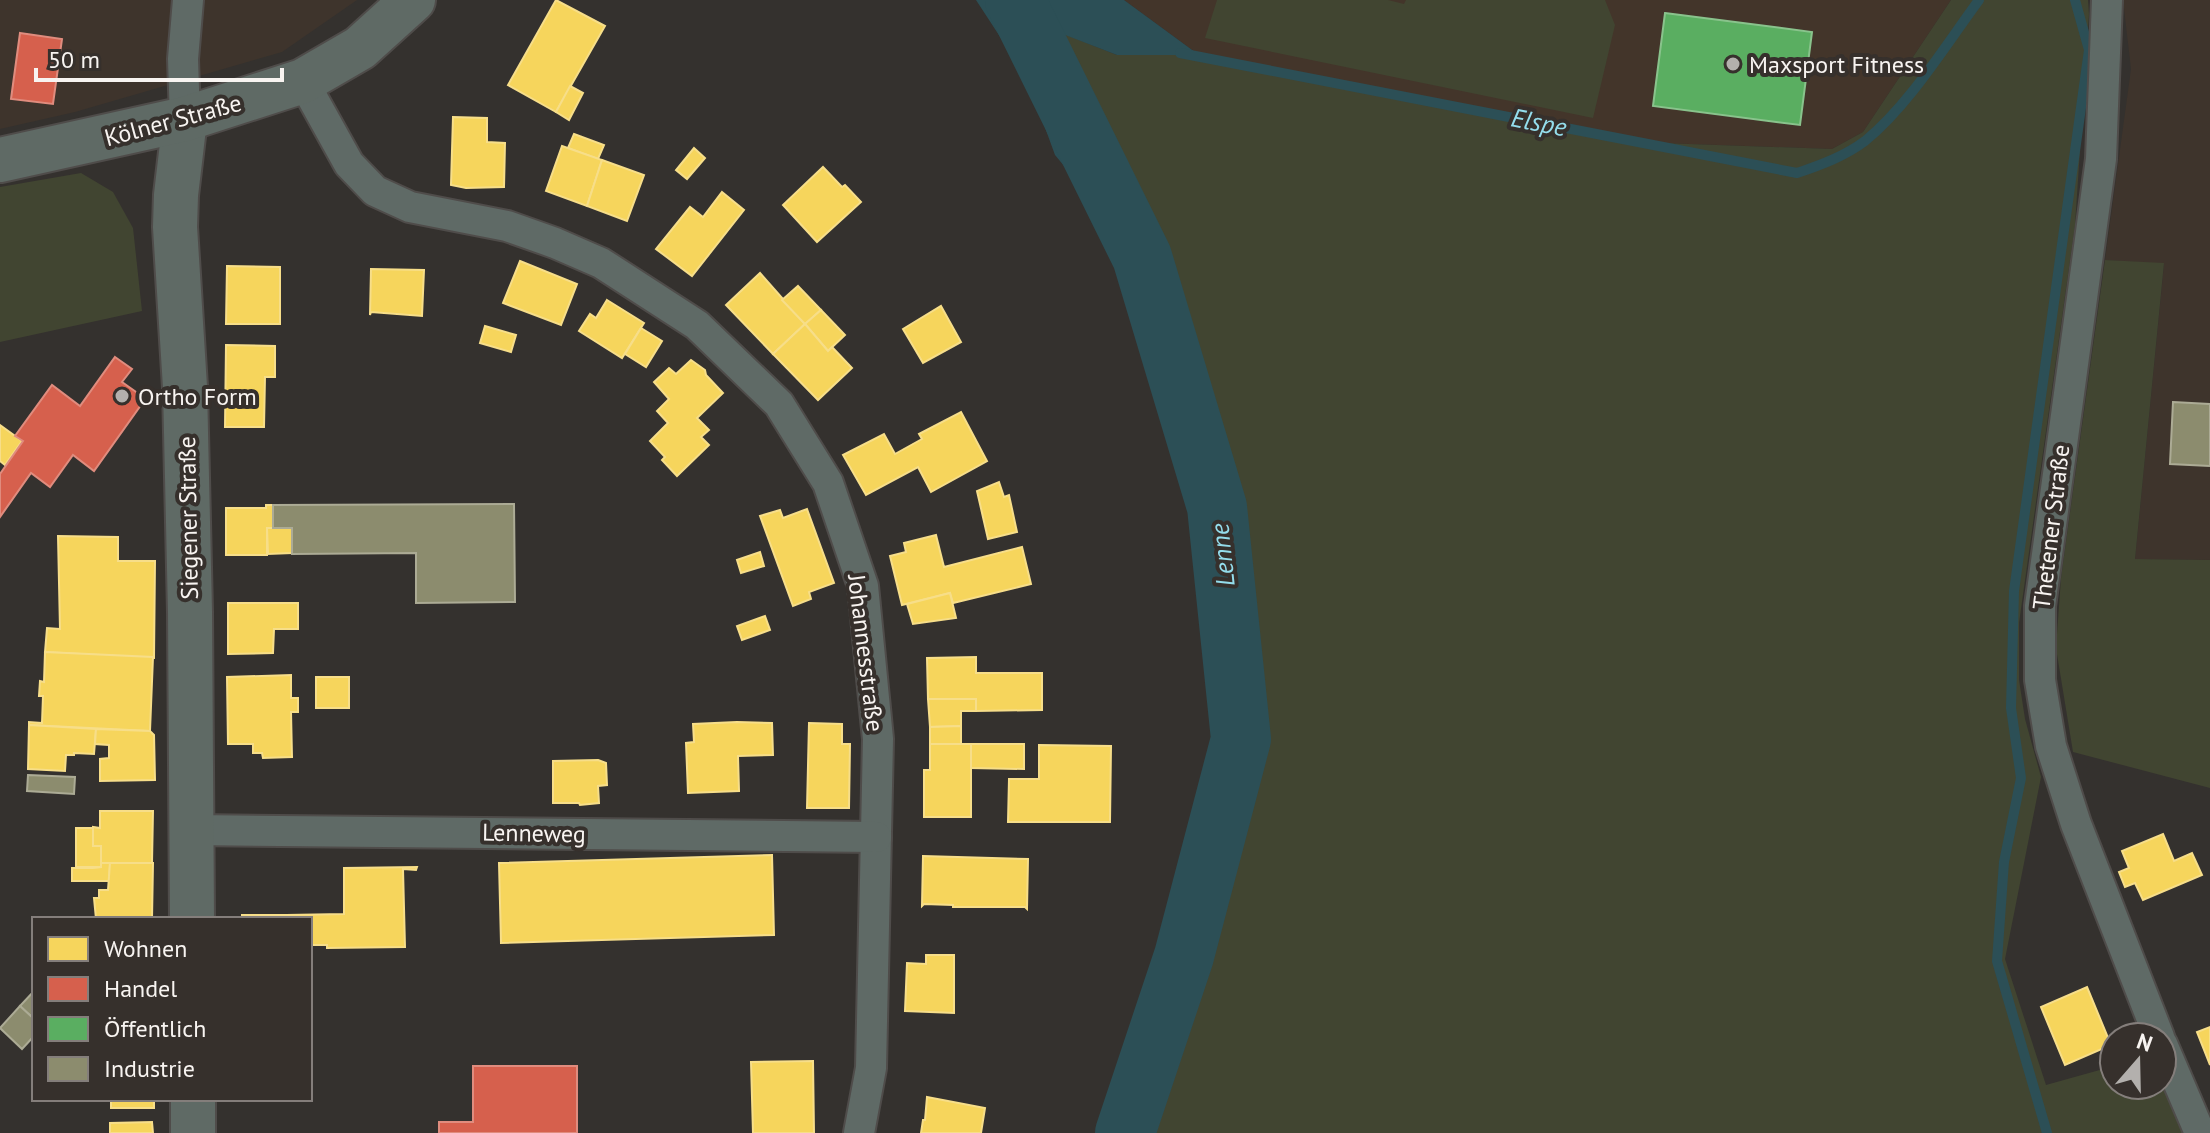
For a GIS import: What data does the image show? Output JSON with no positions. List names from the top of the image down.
{
  "streets": {
    "main road": ["Kölner Straße", "Siegener Straße"],
    "street": ["Thetener Straße", "Johannesstraße", "Lenneweg"]
  },
  "crossings": [
    ["Kölner Straße", "Siegener Straße"],
    ["Kölner Straße", "Johannesstraße"],
    ["Siegener Straße", "Lenneweg"],
    ["Johannesstraße", "Lenneweg"]
  ],
  "water": ["Elspe", "Lenne"],
  "places": ["Maxsport Fitness", "Ortho Form"],
  "legend": [
    "Wohnen",
    "Handel",
    "Öffentlich",
    "Industrie"
  ],
  "scale_bar": "50 m",
  "north": "top"
}
